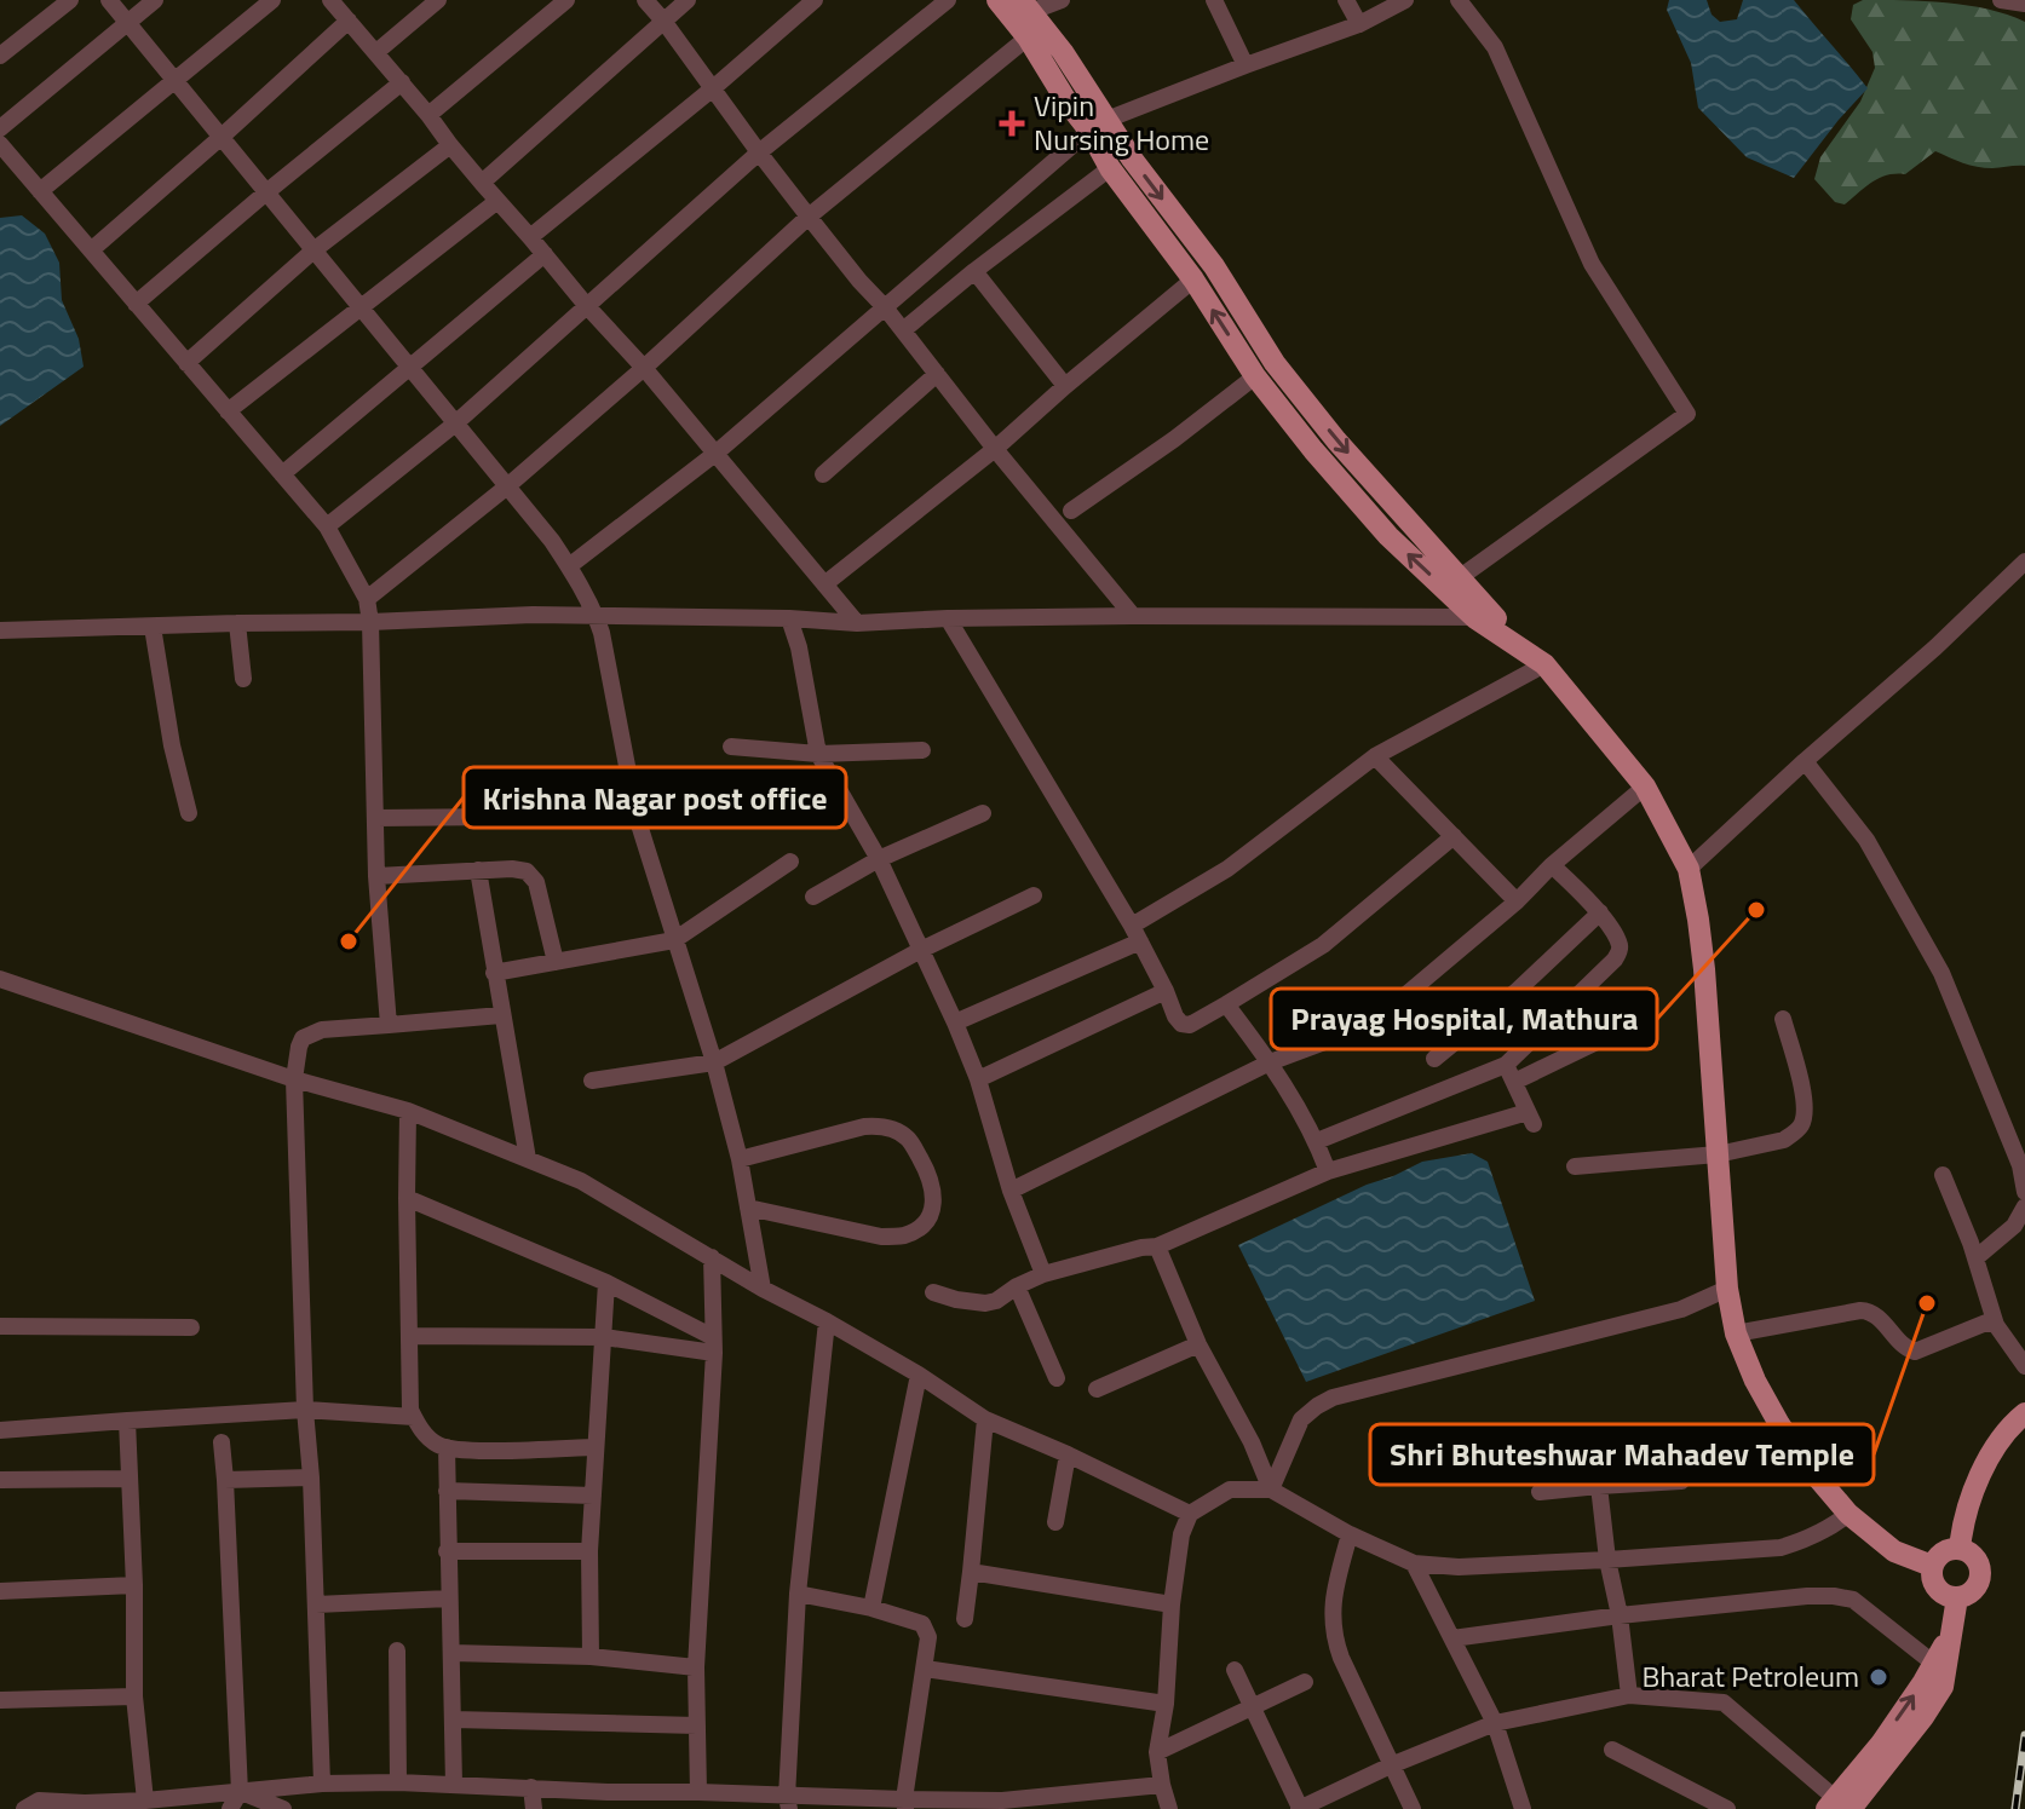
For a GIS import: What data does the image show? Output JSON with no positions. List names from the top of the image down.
{
  "places": {
    "health": ["Vipin Nursing Home"],
    "other": [
      "Prayag Hospital, Mathura",
      "Krishna Nagar post office",
      "Shri Bhuteshwar Mahadev Temple",
      "Bharat Petroleum"
    ]
  }
}
